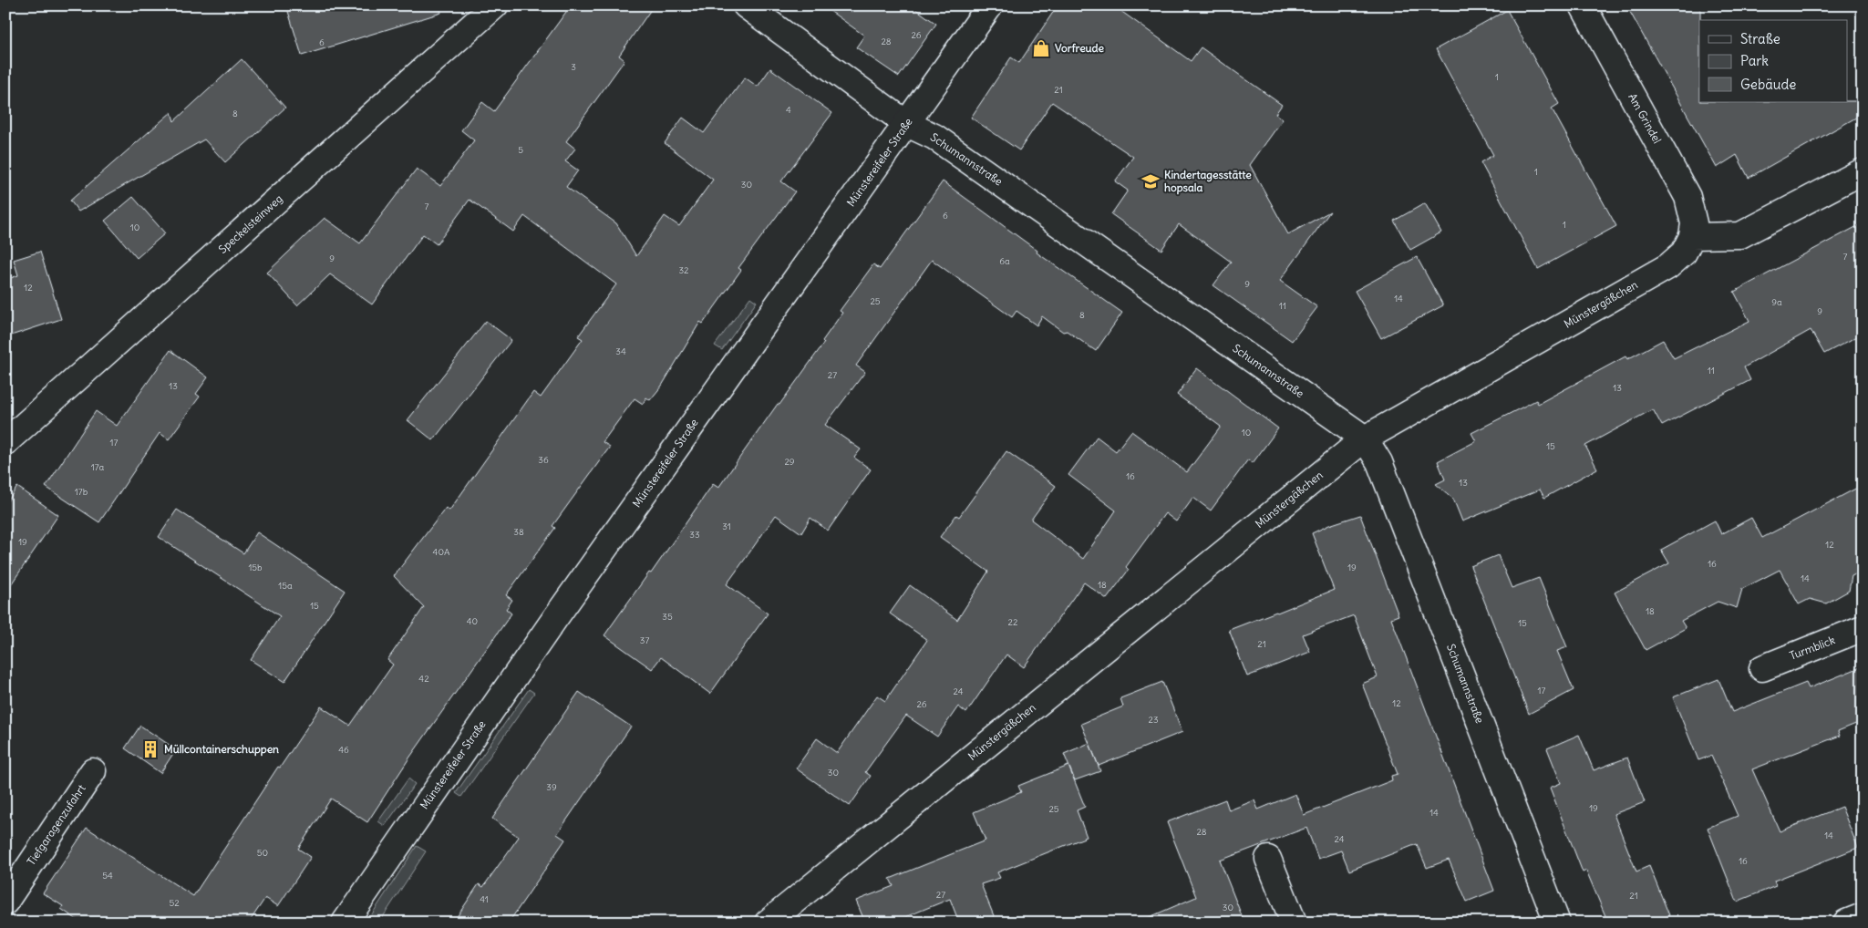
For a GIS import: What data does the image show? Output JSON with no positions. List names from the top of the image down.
{
  "streets": {
    "street": [
      "Am Grindel",
      "Schumannstraße",
      "Münstereifeler Straße",
      "Speckelsteinweg",
      "Münstergäßchen",
      "Turmblick",
      "Tiefgaragenzufahrt"
    ]
  },
  "crossings": [
    ["Am Grindel", "Münstergäßchen"],
    ["Schumannstraße", "Münstereifeler Straße"],
    ["Schumannstraße", "Münstergäßchen"]
  ],
  "places": {
    "shop": ["Vorfreude"],
    "school or university": ["Kindertagesstätte hopsala"],
    "building": ["Müllcontainerschuppen"]
  },
  "house_numbers": [
    "26",
    "28",
    "6",
    "3",
    "1",
    "21",
    "4",
    "8",
    "5",
    "1",
    "30",
    "7",
    "6",
    "1",
    "10",
    "7",
    "9",
    "6a",
    "32",
    "9",
    "12",
    "14",
    "25",
    "9a",
    "11",
    "9",
    "8",
    "34",
    "11",
    "27",
    "13",
    "13",
    "10",
    "17",
    "15",
    "36",
    "29",
    "17a",
    "16",
    "13",
    "17b",
    "31",
    "38",
    "33",
    "19",
    "12",
    "40A",
    "16",
    "15b",
    "19",
    "14",
    "18",
    "15a",
    "15",
    "18",
    "35",
    "40",
    "22",
    "15",
    "37",
    "21",
    "42",
    "17",
    "24",
    "12",
    "26",
    "23",
    "46",
    "30",
    "39",
    "19",
    "25",
    "14",
    "28",
    "14",
    "24",
    "50",
    "16",
    "54",
    "27",
    "21",
    "41",
    "52",
    "30"
  ],
  "legend": ["Straße", "Park", "Gebäude"]
}
